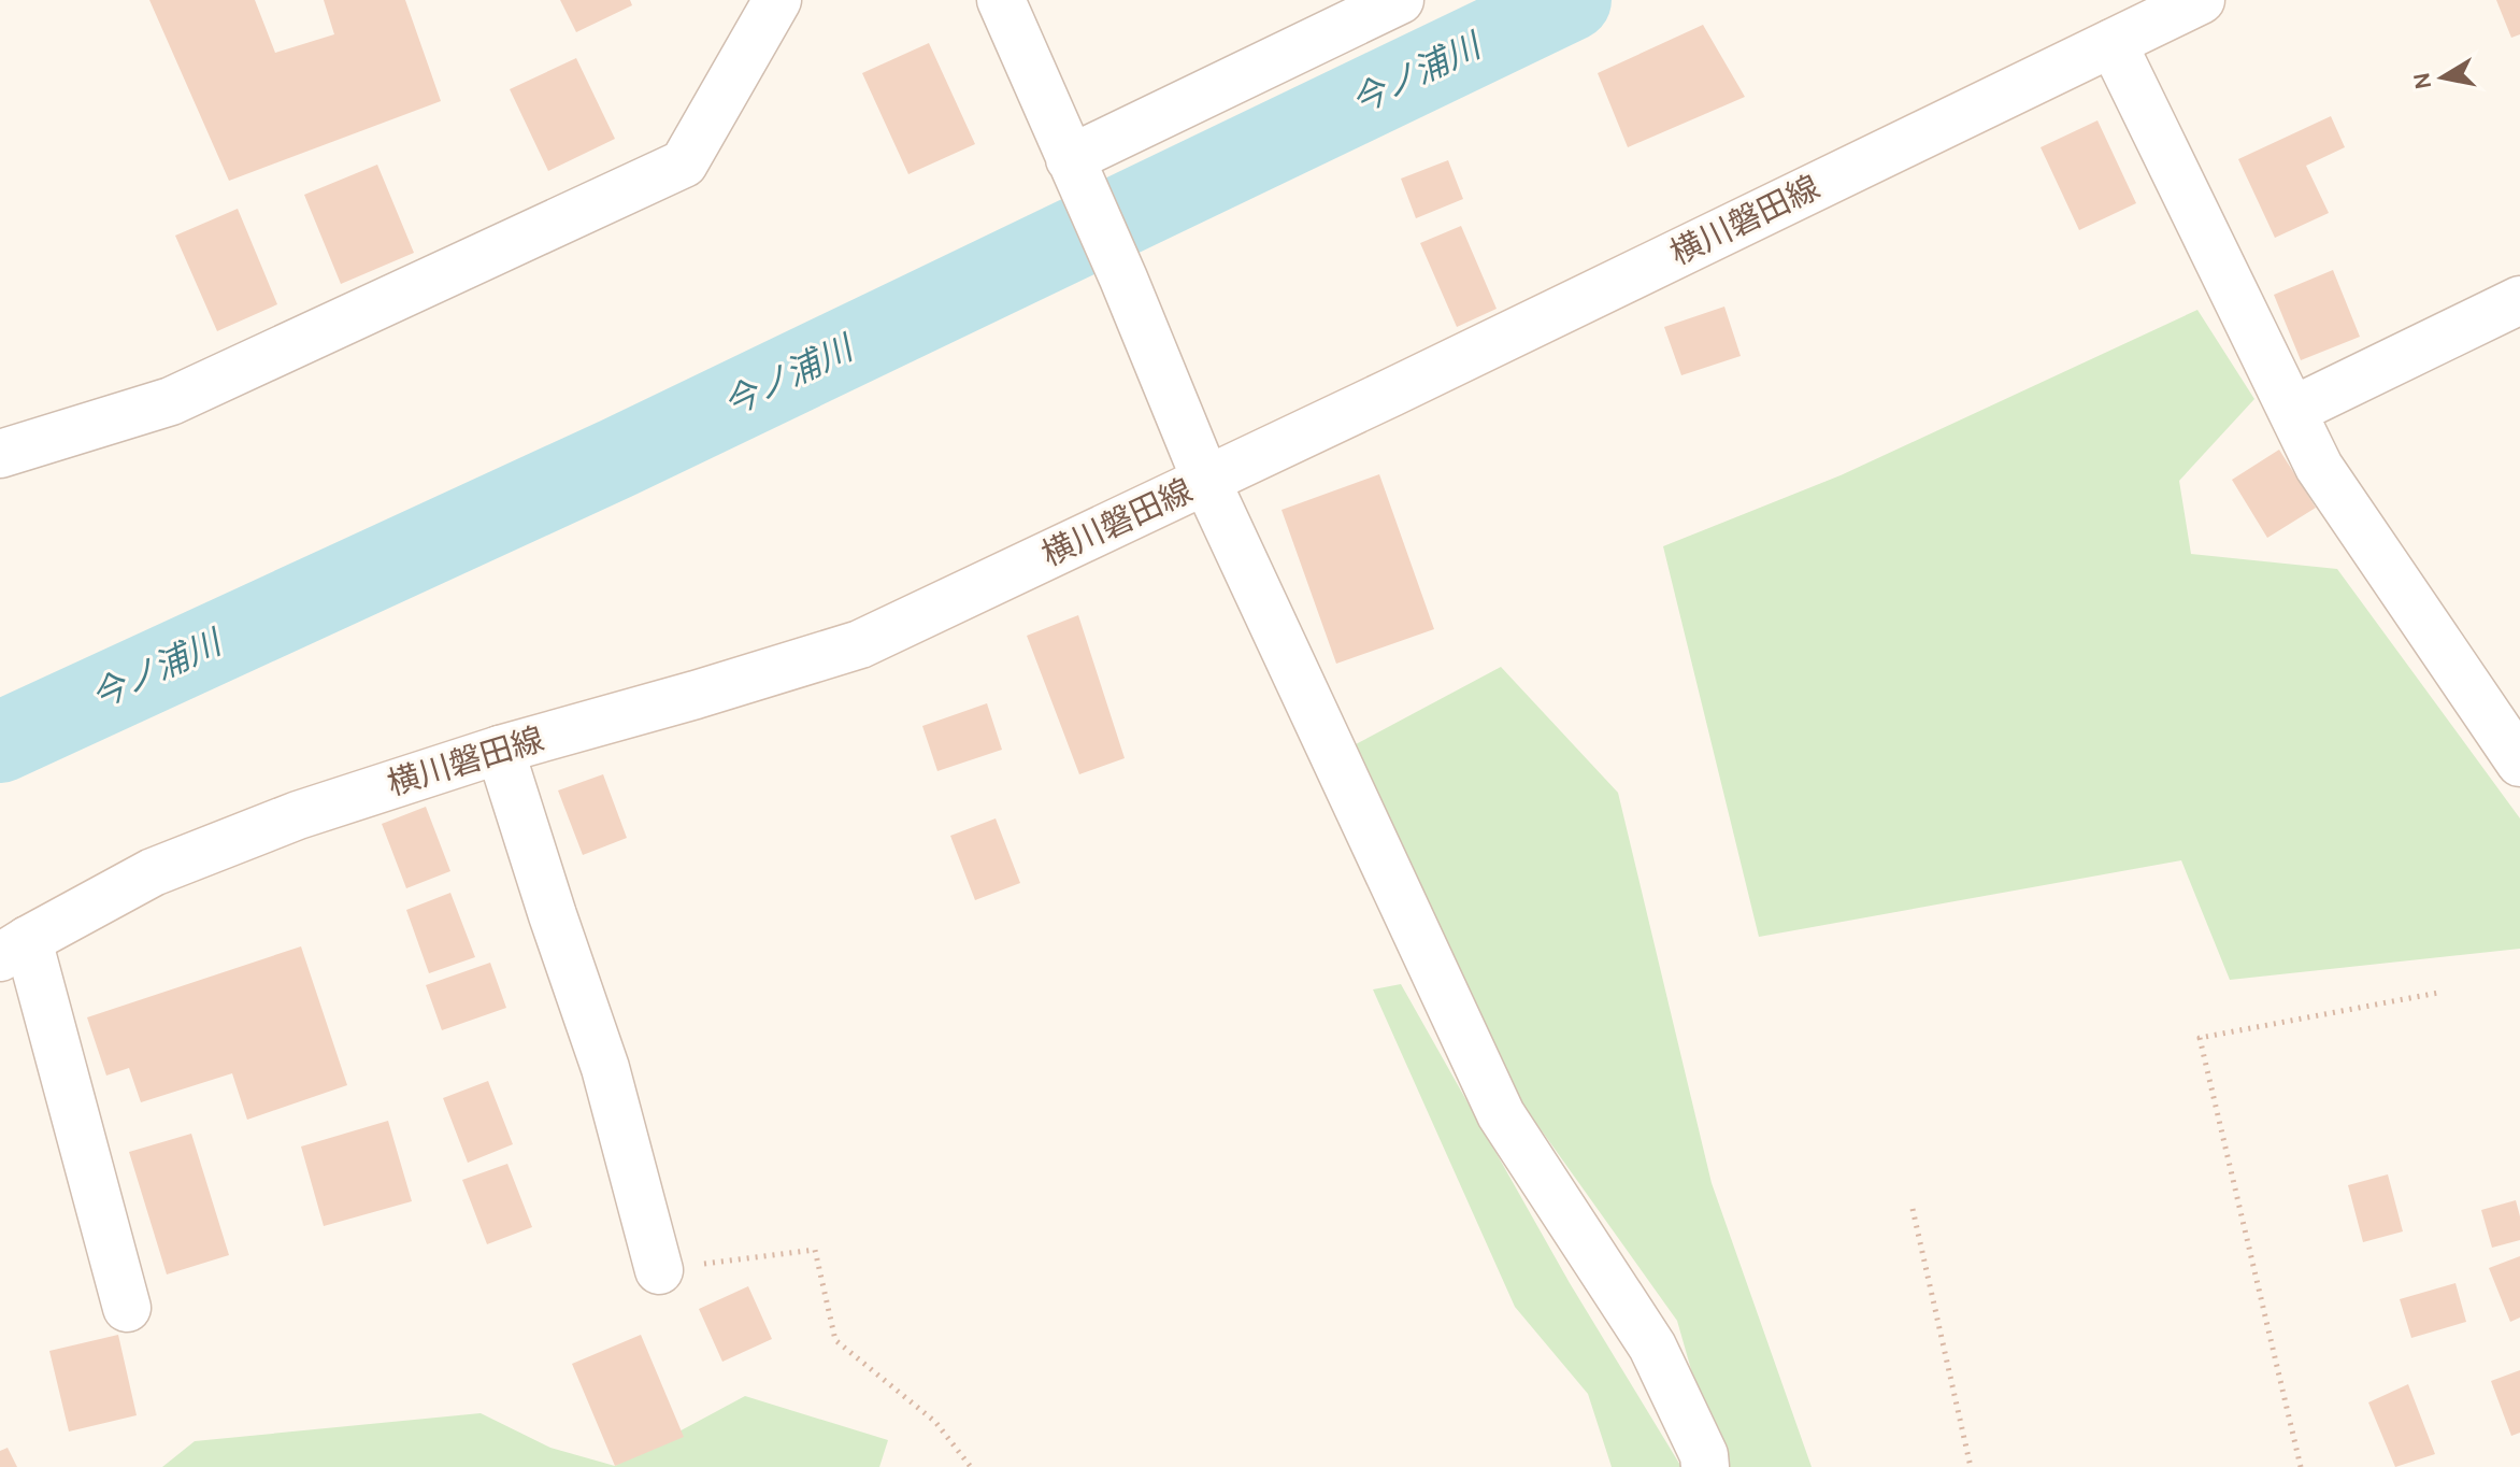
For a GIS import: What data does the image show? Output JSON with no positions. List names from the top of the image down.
{
  "streets": {
    "street": ["横川磐田線"]
  },
  "water": ["今ノ浦川"],
  "north": "left"
}
